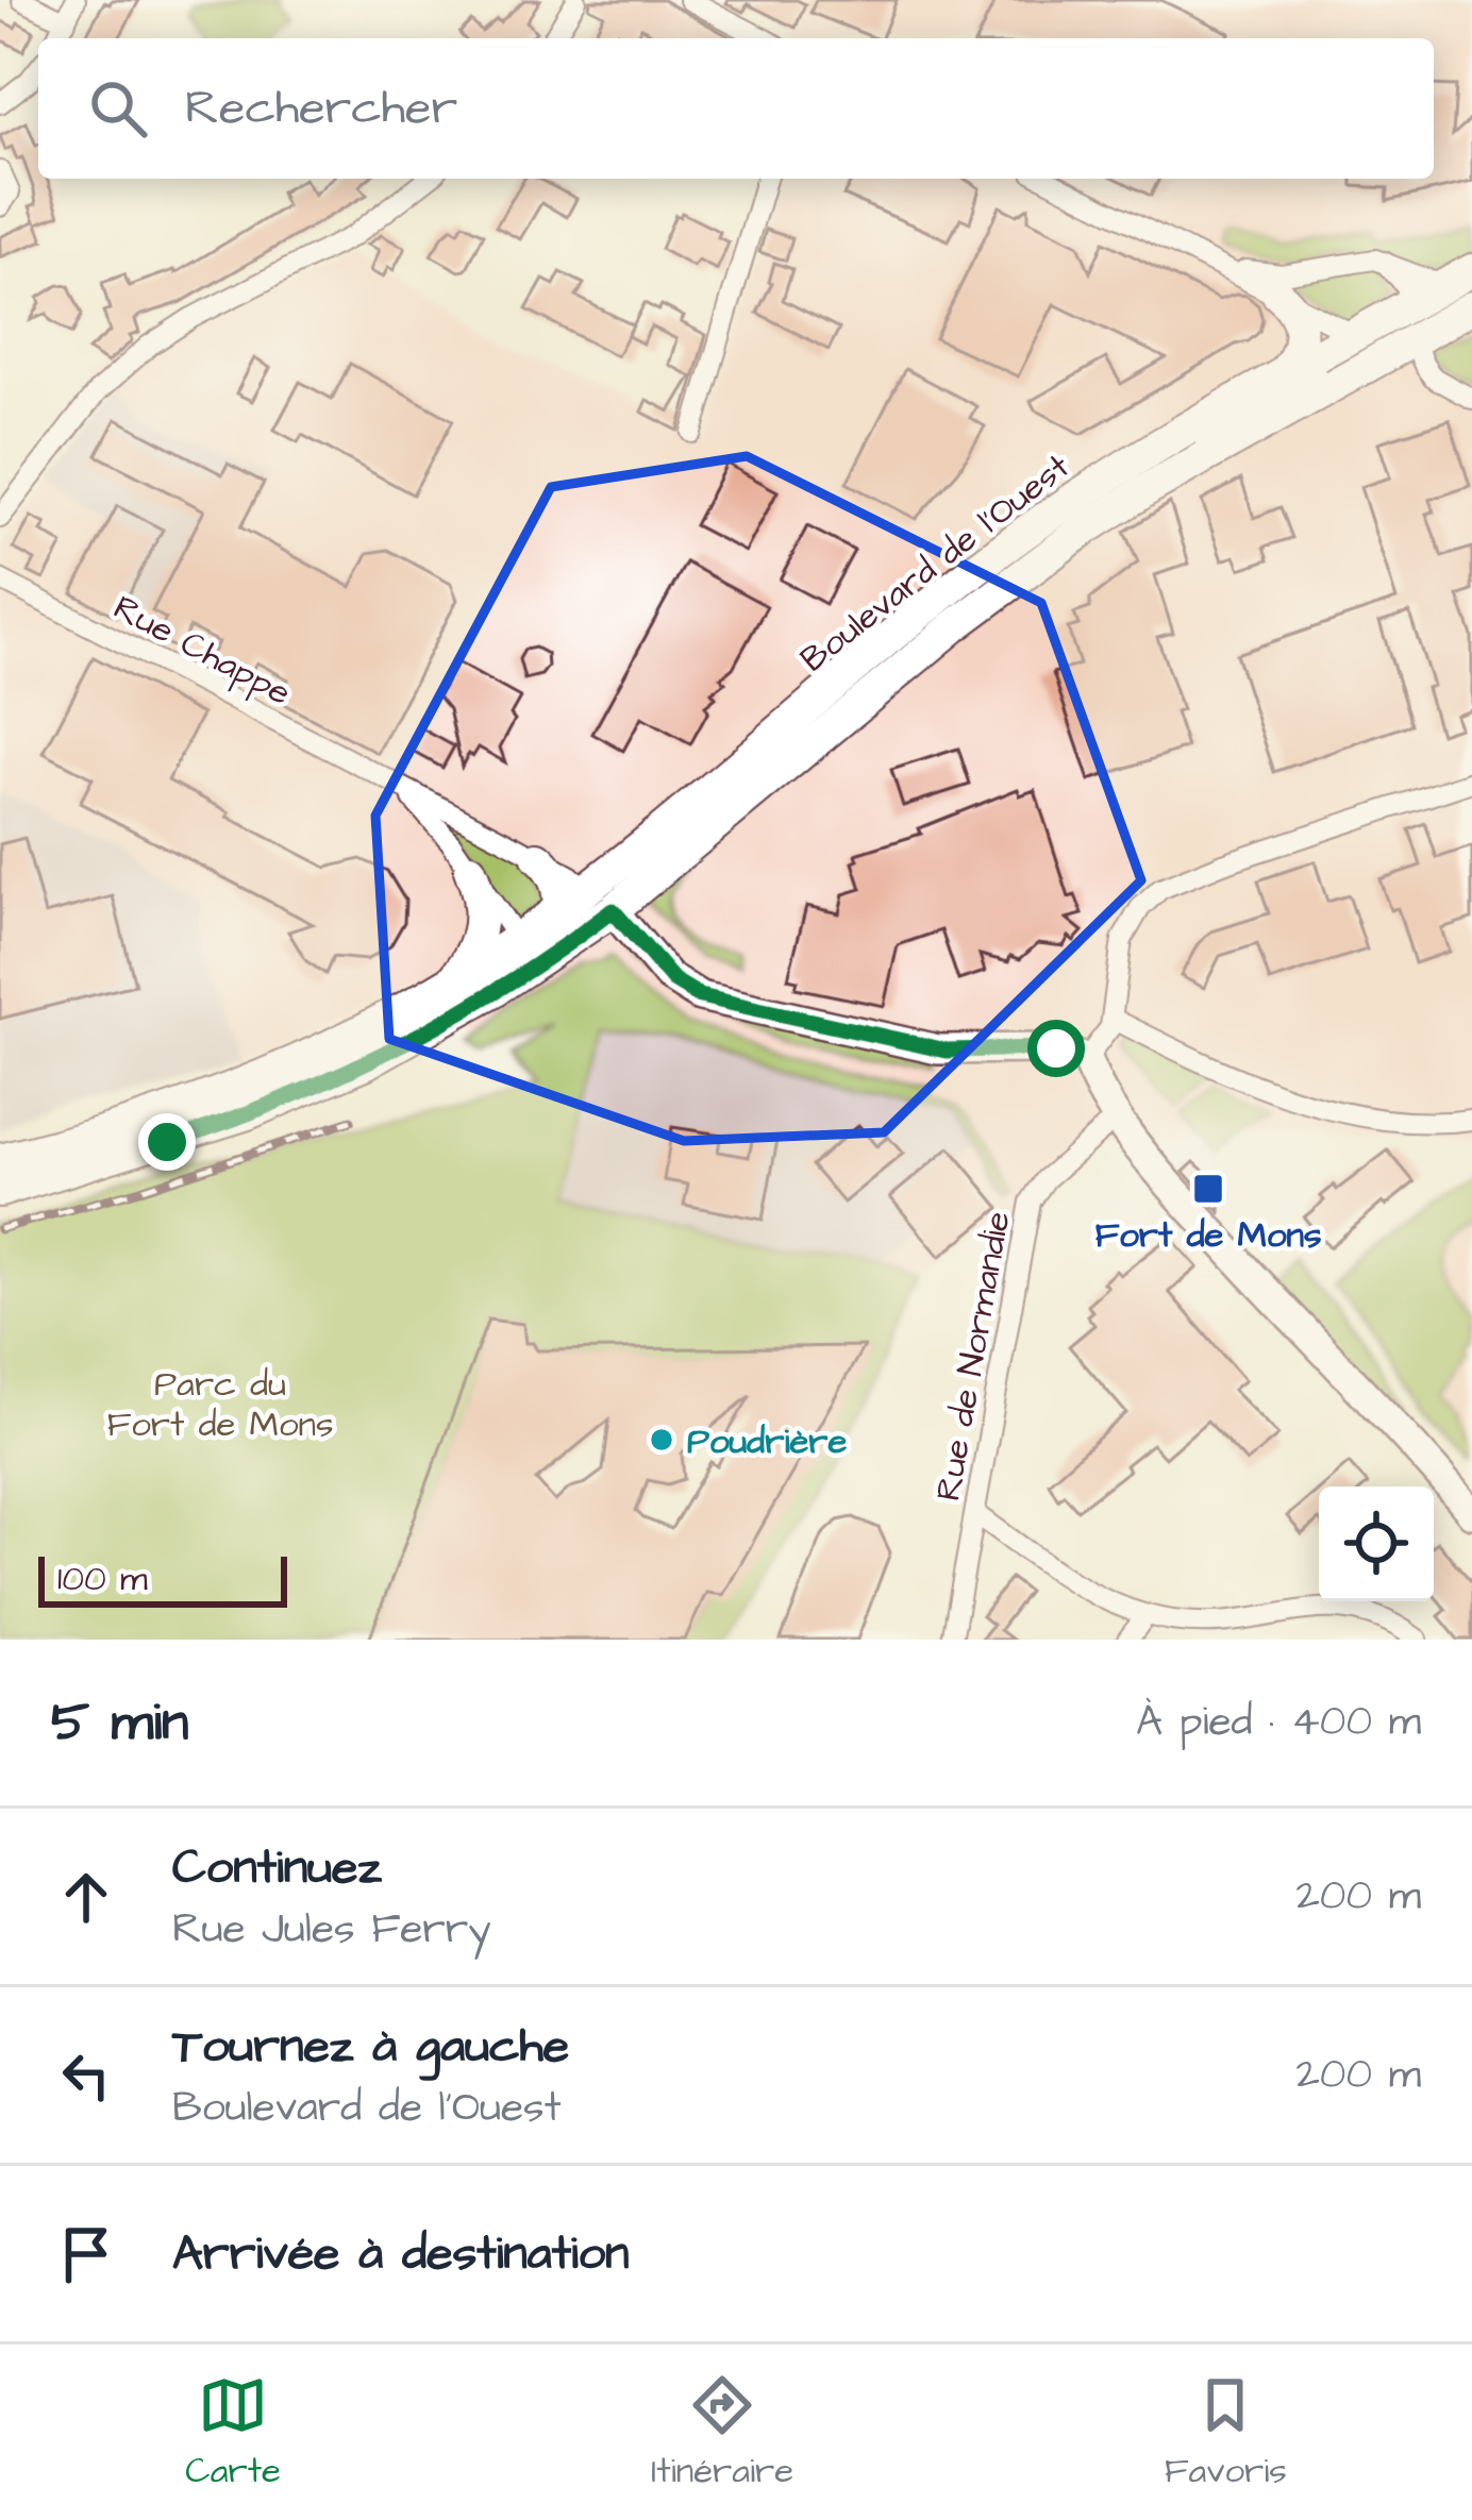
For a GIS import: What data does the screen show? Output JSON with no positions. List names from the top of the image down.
{
  "streets": {
    "main road": ["Boulevard de l'Ouest"],
    "street": ["Rue Chappe", "Rue de Normandie"]
  },
  "crossings": [
    ["Boulevard de l'Ouest", "Rue Chappe"]
  ],
  "parks": ["Parc du Fort de Mons"],
  "places": {
    "transit": ["Fort de Mons"],
    "other": ["Poudrière"]
  },
  "scale_bar": "100 m",
  "page": {
    "search": "Rechercher",
    "scale": "100 m",
    "heading": ["5 min", "À pied · 400 m"],
    "list": [
      ["Continuez", "Rue Jules Ferry", "200 m"],
      ["Tournez à gauche", "Boulevard de l'Ouest", "200 m"],
      "Arrivée à destination"
    ],
    "nav": ["Carte", "Itinéraire", "Favoris"]
  }
}
